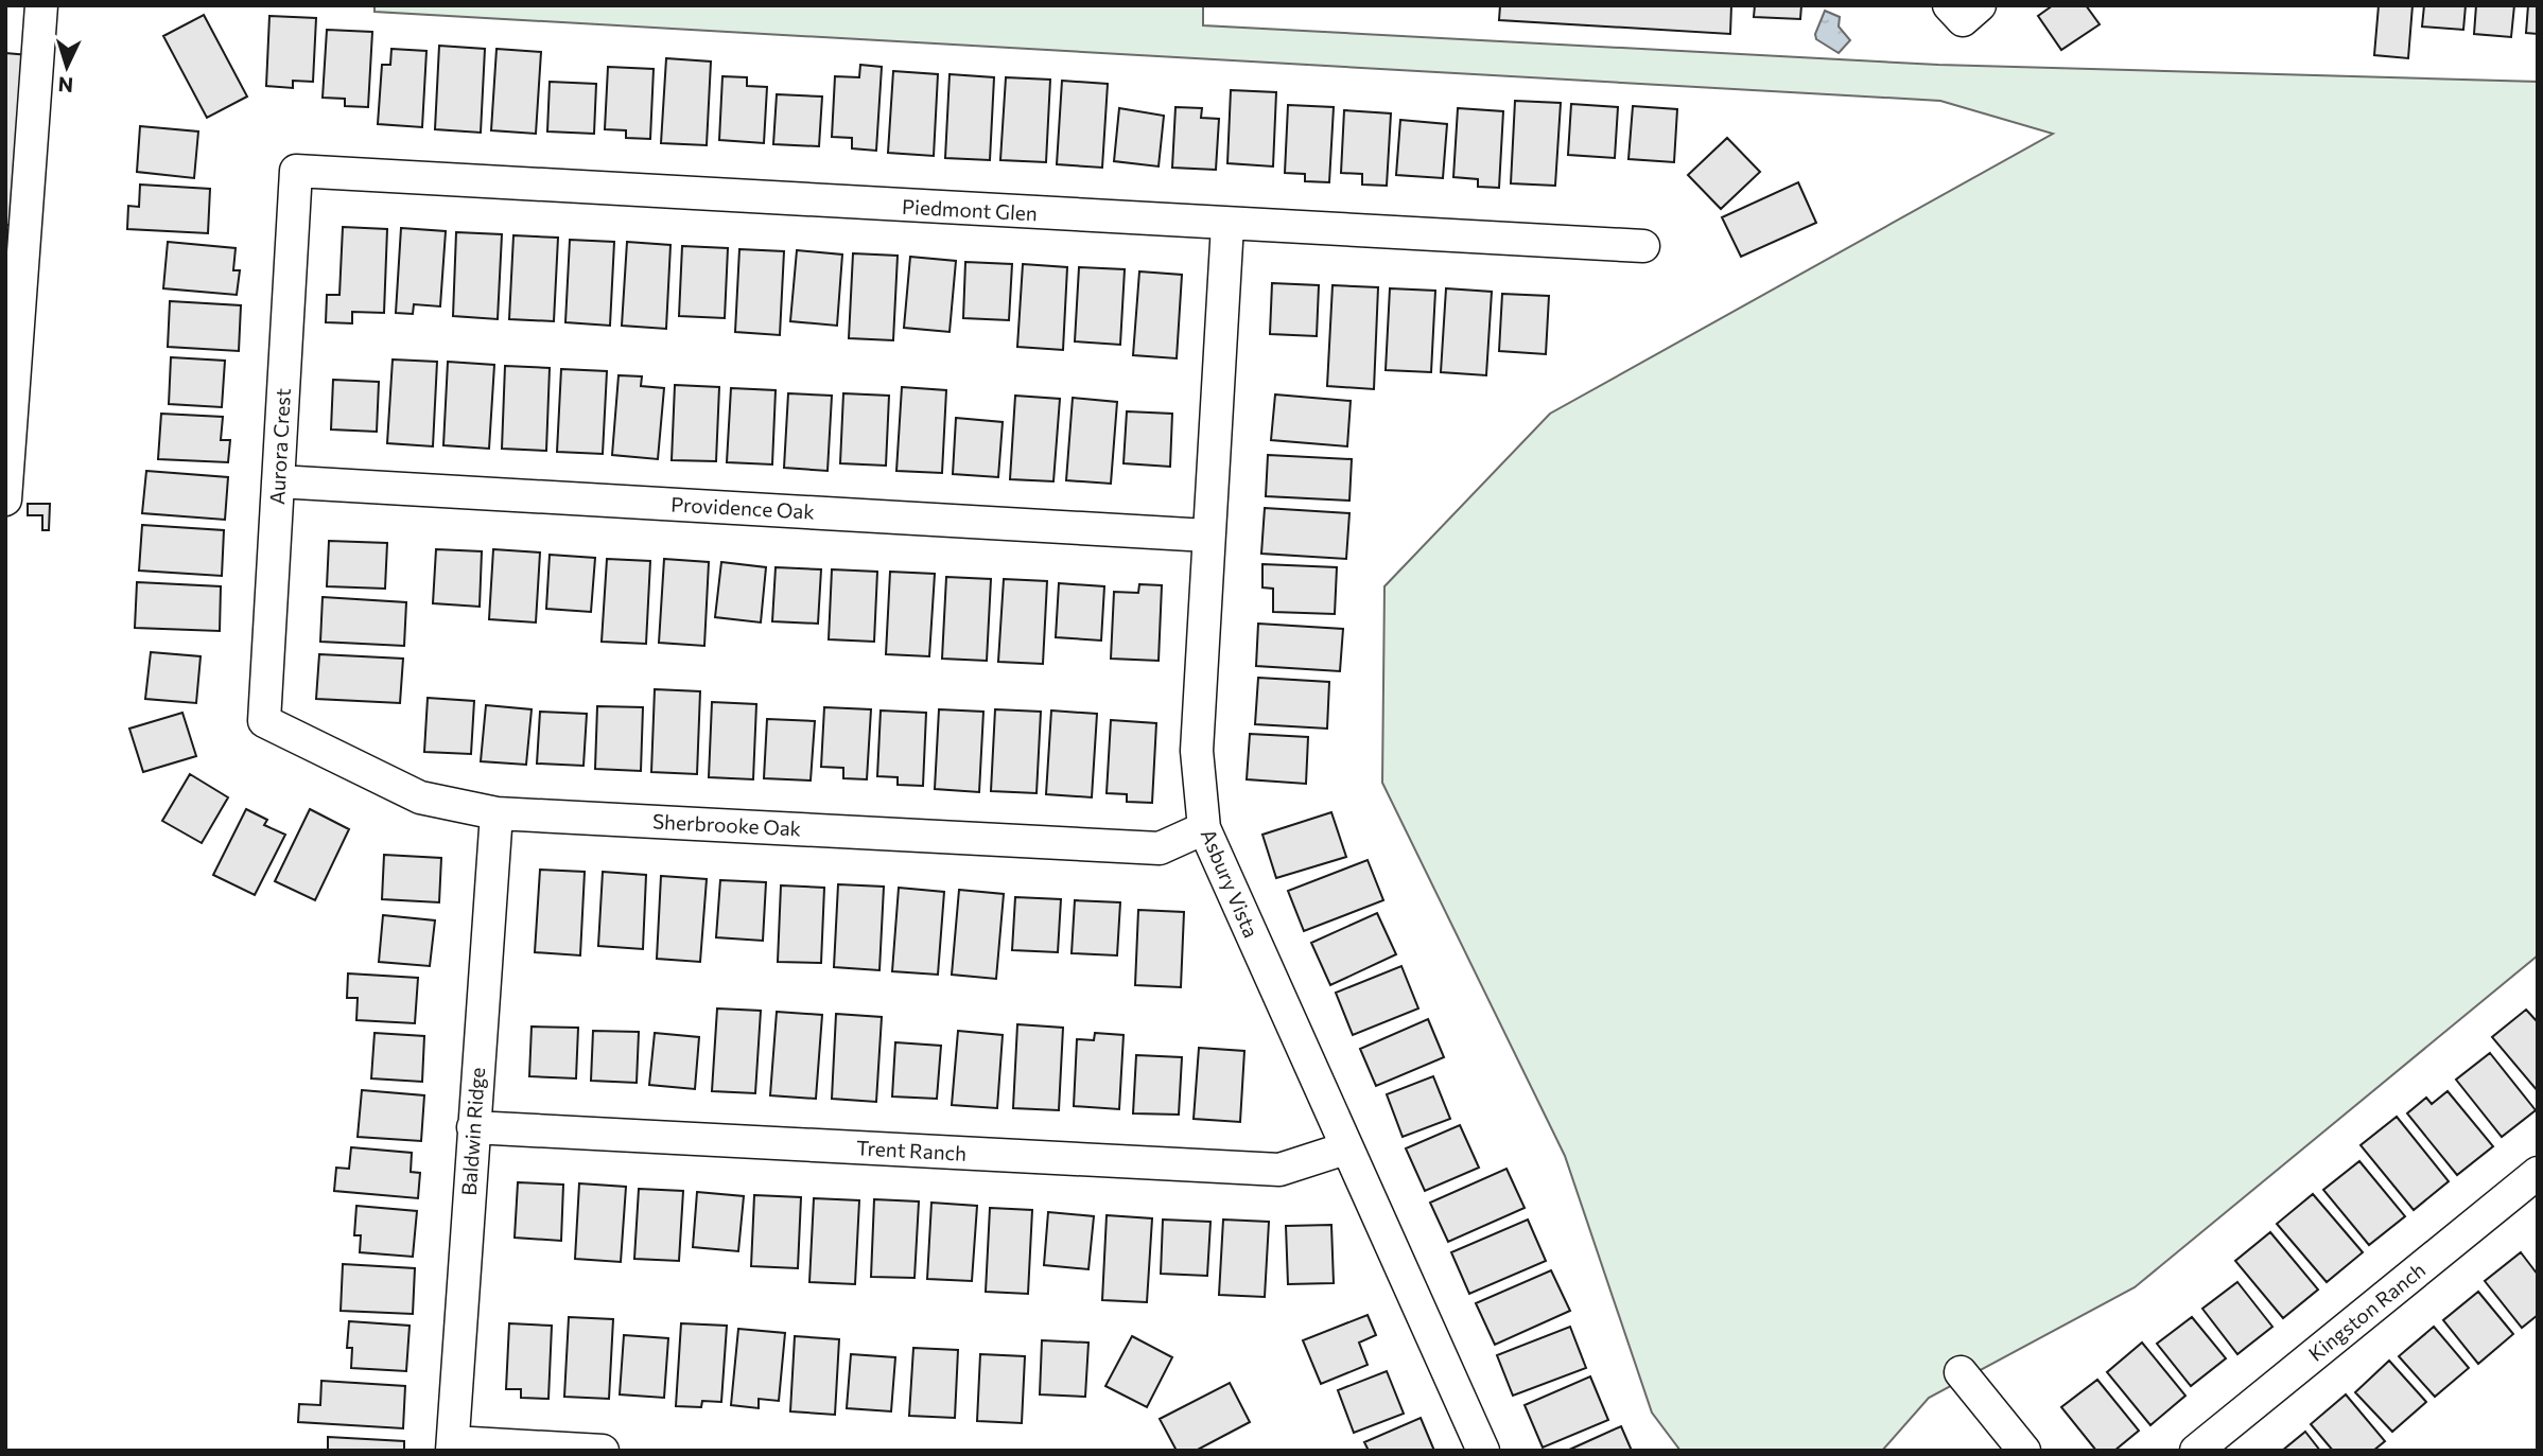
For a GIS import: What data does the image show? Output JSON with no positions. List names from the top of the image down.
{
  "streets": {
    "street": [
      "Piedmont Glen",
      "Aurora Crest",
      "Providence Oak",
      "Sherbrooke Oak",
      "Asbury Vista",
      "Baldwin Ridge",
      "Trent Ranch",
      "Kingston Ranch"
    ]
  },
  "crossings": [
    ["Piedmont Glen", "Aurora Crest"],
    ["Piedmont Glen", "Asbury Vista"],
    ["Aurora Crest", "Providence Oak"],
    ["Aurora Crest", "Sherbrooke Oak"],
    ["Providence Oak", "Asbury Vista"],
    ["Sherbrooke Oak", "Asbury Vista"],
    ["Sherbrooke Oak", "Baldwin Ridge"],
    ["Asbury Vista", "Trent Ranch"],
    ["Baldwin Ridge", "Trent Ranch"]
  ],
  "north": "bottom"
}
